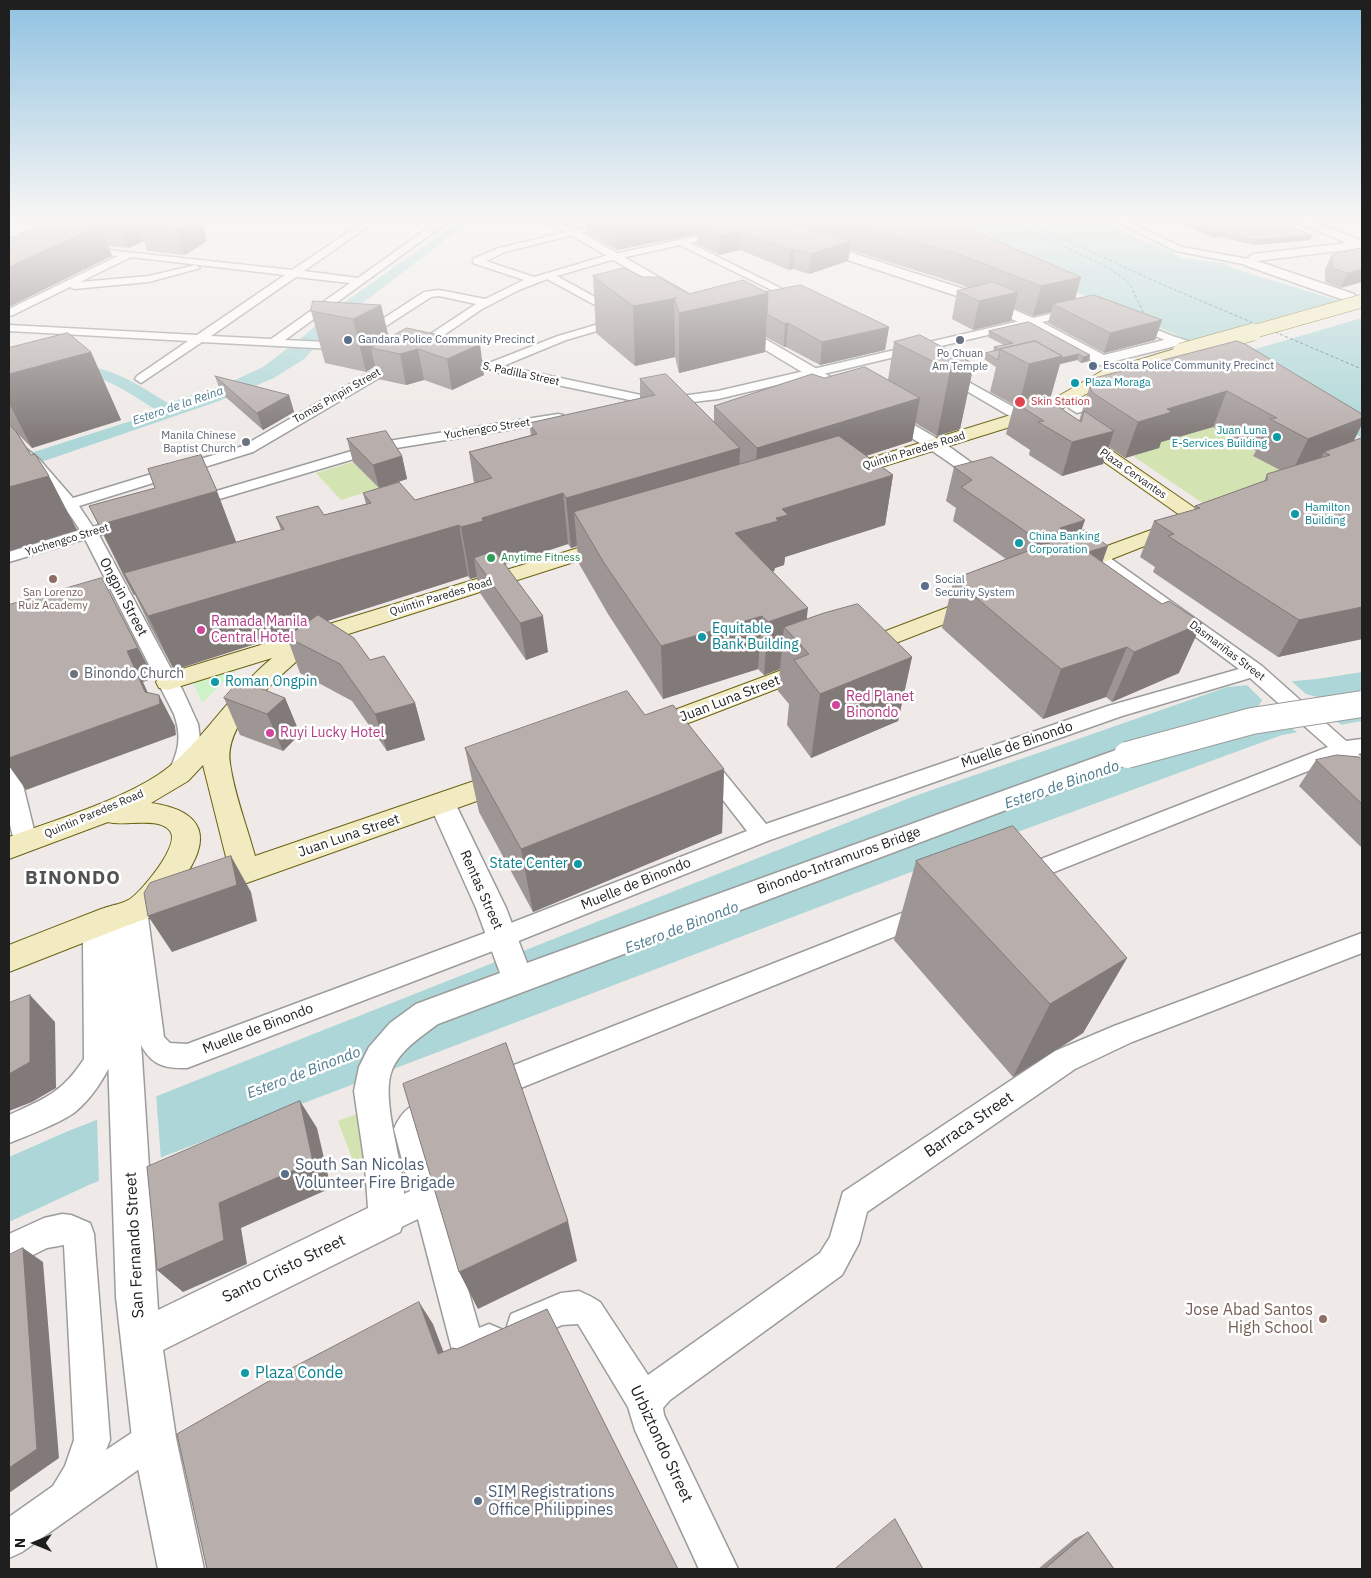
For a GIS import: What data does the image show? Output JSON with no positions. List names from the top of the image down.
{
  "streets": {
    "main road": ["Quintin Paredes Road", "Plaza Cervantes", "Juan Luna Street"],
    "street": [
      "S. Padilla Street",
      "Tomas Pinpin Street",
      "Yuchengco Street",
      "Ongpin Street",
      "Dasmariñas Street",
      "Muelle de Binondo",
      "Binondo-Intramuros Bridge",
      "Rentas Street",
      "Barraca Street",
      "San Fernando Street",
      "Santo Cristo Street",
      "Urbiztondo Street"
    ]
  },
  "crossings": [
    ["Tomas Pinpin Street", "Ongpin Street"],
    ["Yuchengco Street", "Ongpin Street"],
    ["Quintin Paredes Road", "Plaza Cervantes"],
    ["Quintin Paredes Road", "Ongpin Street"],
    ["Plaza Cervantes", "Dasmariñas Street"],
    ["Dasmariñas Street", "Muelle de Binondo"],
    ["Juan Luna Street", "Muelle de Binondo"],
    ["Juan Luna Street", "Rentas Street"],
    ["Juan Luna Street", "San Fernando Street"],
    ["Muelle de Binondo", "Rentas Street"],
    ["Muelle de Binondo", "San Fernando Street"],
    ["Binondo-Intramuros Bridge", "Rentas Street"],
    ["Binondo-Intramuros Bridge", "Santo Cristo Street"],
    ["Barraca Street", "Urbiztondo Street"],
    ["San Fernando Street", "Santo Cristo Street"],
    ["Santo Cristo Street", "Urbiztondo Street"]
  ],
  "districts": ["BINONDO"],
  "water": ["Estero de la Reina", "Estero de Binondo"],
  "places": [
    "Gandara Police Community Precinct",
    "Po Chuan Am Temple",
    "Escolta Police Community Precinct",
    "Plaza Moraga",
    "Skin Station",
    "Juan Luna E-Services Building",
    "Manila Chinese Baptist Church",
    "Hamilton Building",
    "China Banking Corporation",
    "Anytime Fitness",
    "San Lorenzo Ruiz Academy",
    "Social Security System",
    "Ramada Manila Central Hotel",
    "Equitable Bank Building",
    "Binondo Church",
    "Roman Ongpin",
    "Red Planet Binondo",
    "Ruyi Lucky Hotel",
    "State Center",
    "South San Nicolas Volunteer Fire Brigade",
    "Jose Abad Santos High School",
    "Plaza Conde",
    "SIM Registrations Office Philippines"
  ],
  "north": "left"
}
